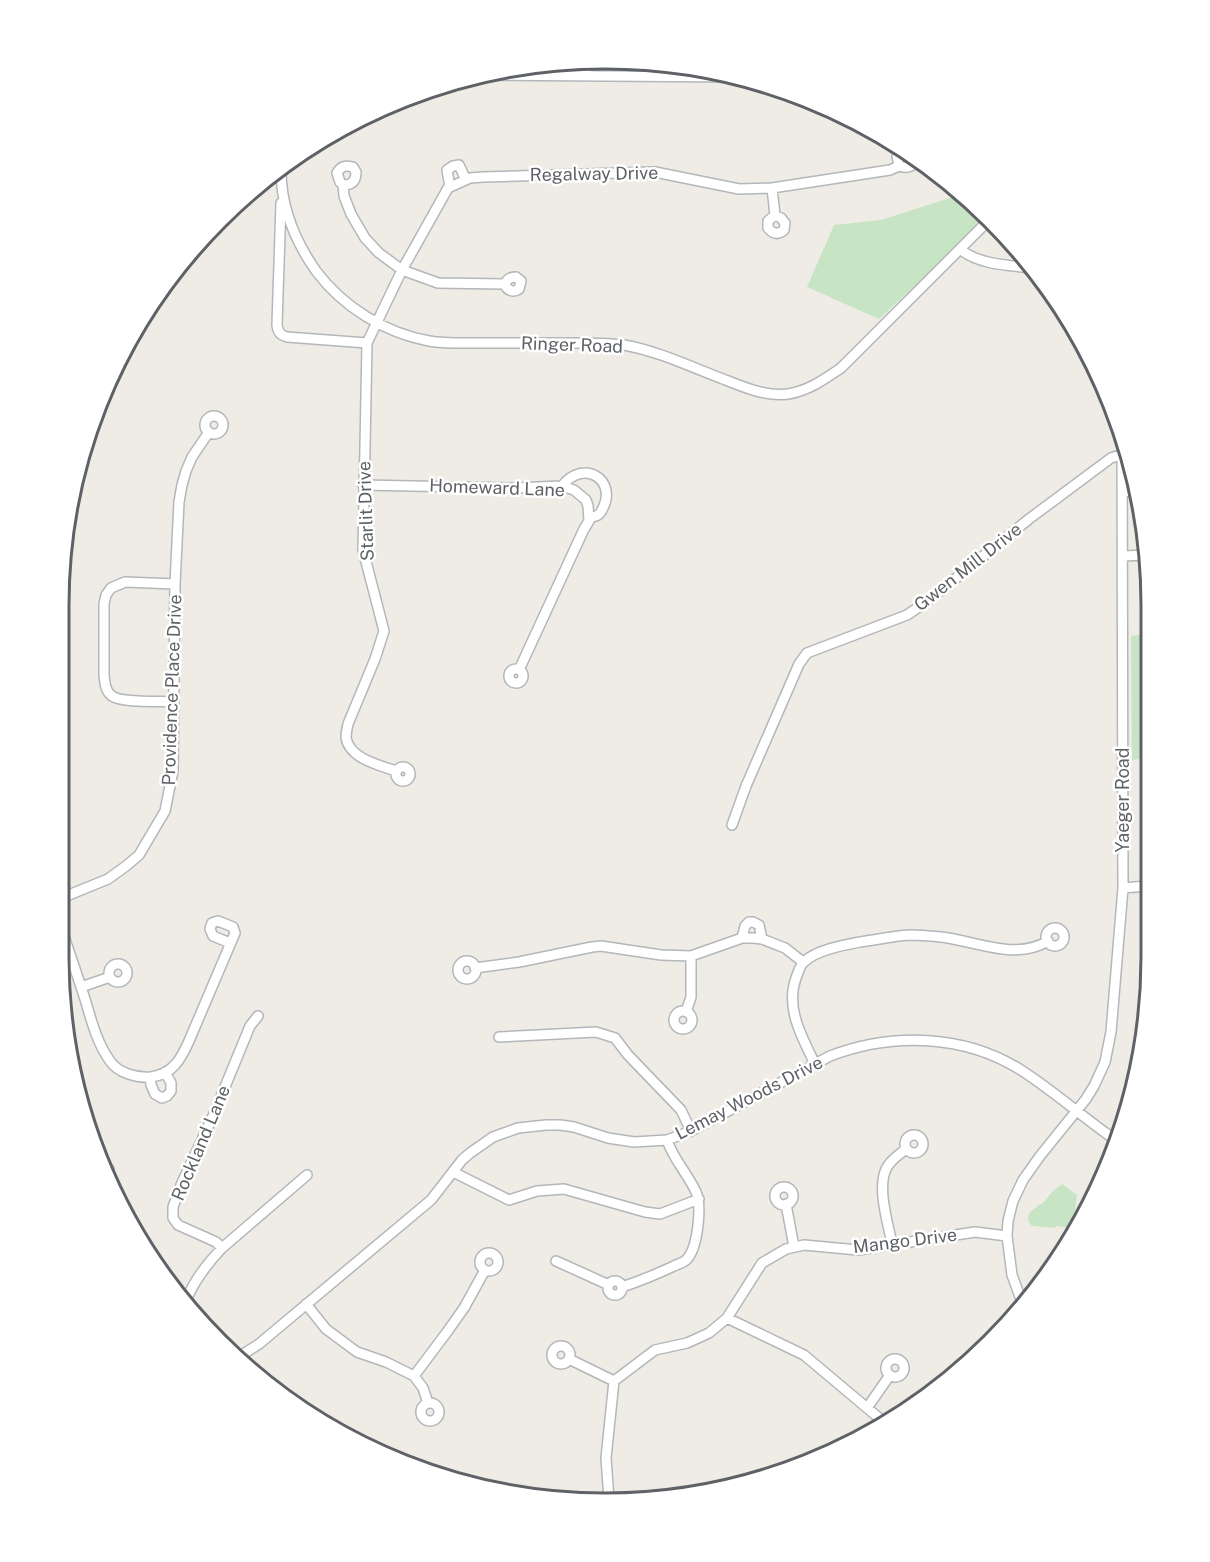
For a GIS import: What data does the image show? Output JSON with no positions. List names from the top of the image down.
{
  "streets": {
    "street": [
      "Regalway Drive",
      "Ringer Road",
      "Homeward Lane",
      "Starlit Drive",
      "Gwen Mill Drive",
      "Providence Place Drive",
      "Yaeger Road",
      "Lemay Woods Drive",
      "Rockland Lane",
      "Mango Drive"
    ]
  },
  "crossings": [
    ["Ringer Road", "Starlit Drive"],
    ["Homeward Lane", "Starlit Drive"],
    ["Yaeger Road", "Lemay Woods Drive"],
    ["Yaeger Road", "Mango Drive"]
  ]
}
